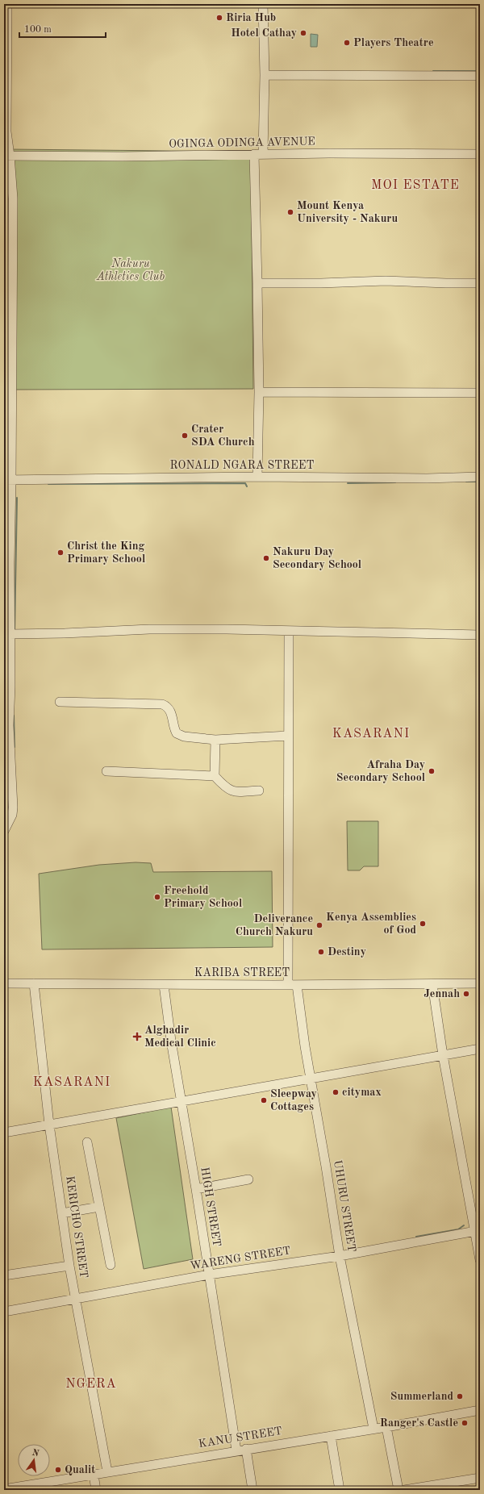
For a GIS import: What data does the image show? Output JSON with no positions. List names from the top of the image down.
{
  "streets": {
    "street": [
      "OGINGA ODINGA AVENUE",
      "RONALD NGARA STREET",
      "KARIBA STREET",
      "UHURU STREET",
      "HIGH STREET",
      "KERICHO STREET",
      "WARENG STREET",
      "KANU STREET"
    ]
  },
  "crossings": [
    ["KARIBA STREET", "UHURU STREET"],
    ["KARIBA STREET", "HIGH STREET"],
    ["KARIBA STREET", "KERICHO STREET"],
    ["UHURU STREET", "WARENG STREET"],
    ["UHURU STREET", "KANU STREET"],
    ["HIGH STREET", "WARENG STREET"],
    ["HIGH STREET", "KANU STREET"],
    ["KERICHO STREET", "WARENG STREET"],
    ["KERICHO STREET", "KANU STREET"]
  ],
  "districts": [
    "MOI ESTATE",
    "KASARANI",
    "KASARANI",
    "NGERA"
  ],
  "parks": ["Nakuru Athletics Club"],
  "places": {
    "other": [
      "Riria Hub",
      "Hotel Cathay",
      "Players Theatre",
      "Mount Kenya University - Nakuru",
      "Crater SDA Church",
      "Christ the King Primary School",
      "Nakuru Day Secondary School",
      "Afraha Day Secondary School",
      "Freehold Primary School",
      "Kenya Assemblies of God",
      "Deliverance Church Nakuru",
      "Destiny",
      "Jennah",
      "citymax",
      "Sleepway Cottages",
      "Summerland",
      "Ranger's Castle",
      "Qualit"
    ],
    "health": ["Alghadir Medical Clinic"]
  },
  "scale_bar": "100 m",
  "north": "top"
}
